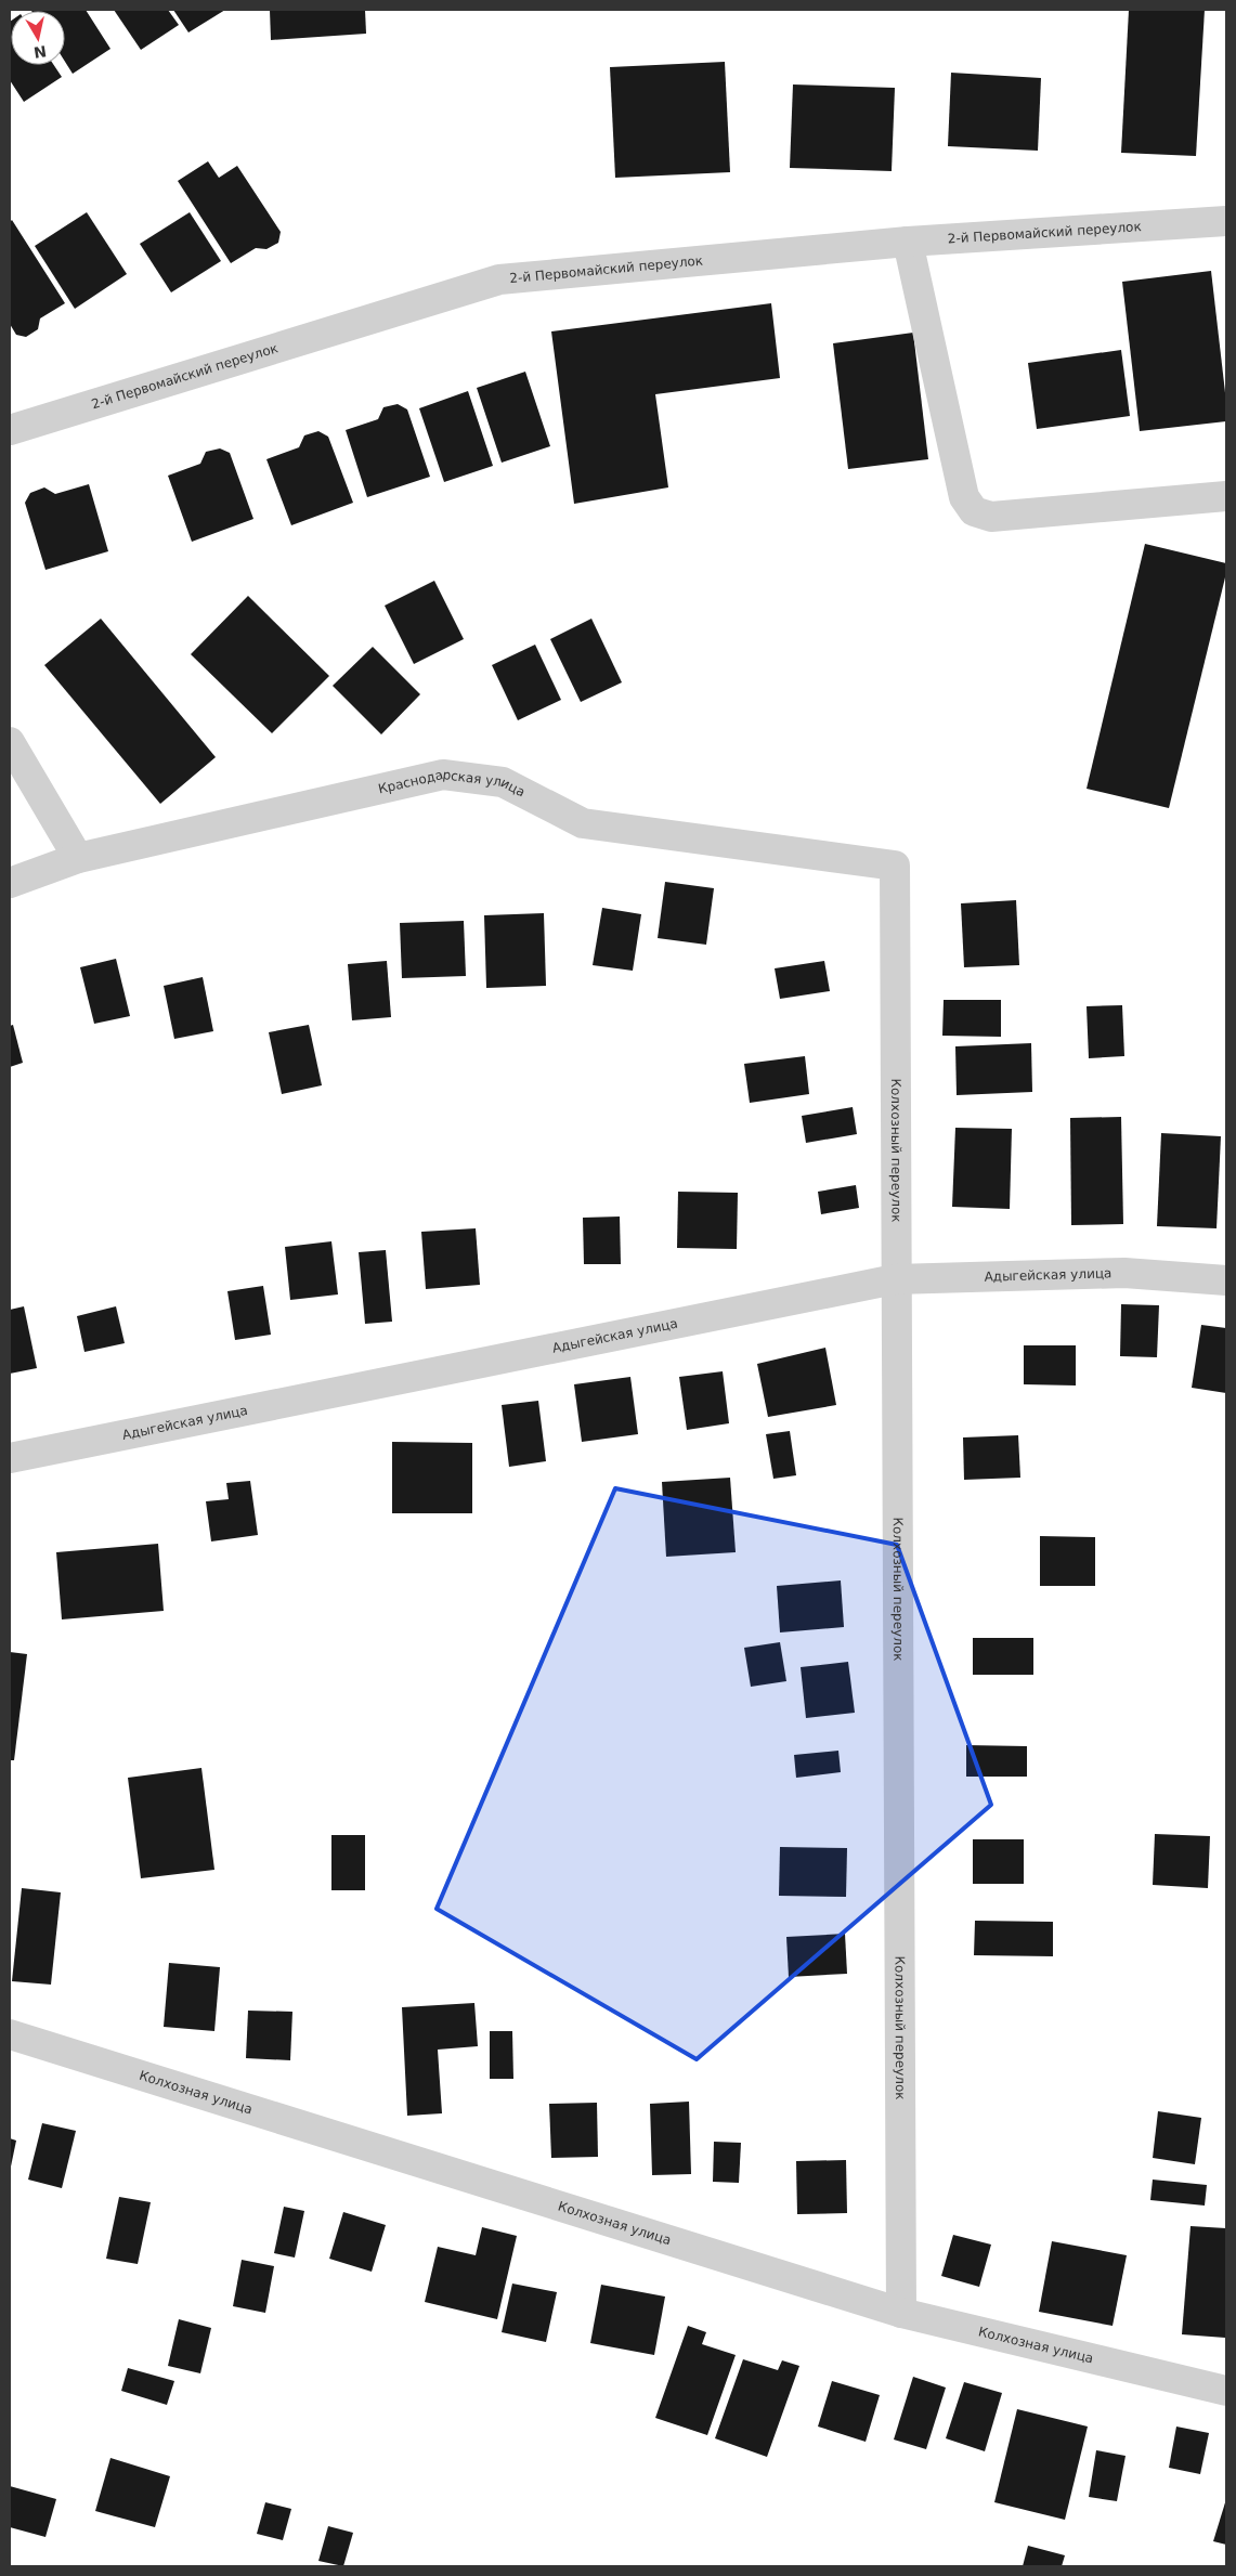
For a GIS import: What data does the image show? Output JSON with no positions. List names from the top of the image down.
{
  "streets": {
    "street": [
      "2-й Первомайский переулок",
      "Краснодарская улица",
      "Колхозный переулок",
      "Адыгейская улица",
      "Колхозная улица"
    ]
  },
  "crossings": [
    ["Краснодарская улица", "Колхозный переулок"],
    ["Колхозный переулок", "Адыгейская улица"],
    ["Колхозный переулок", "Колхозная улица"]
  ],
  "north": "bottom"
}
